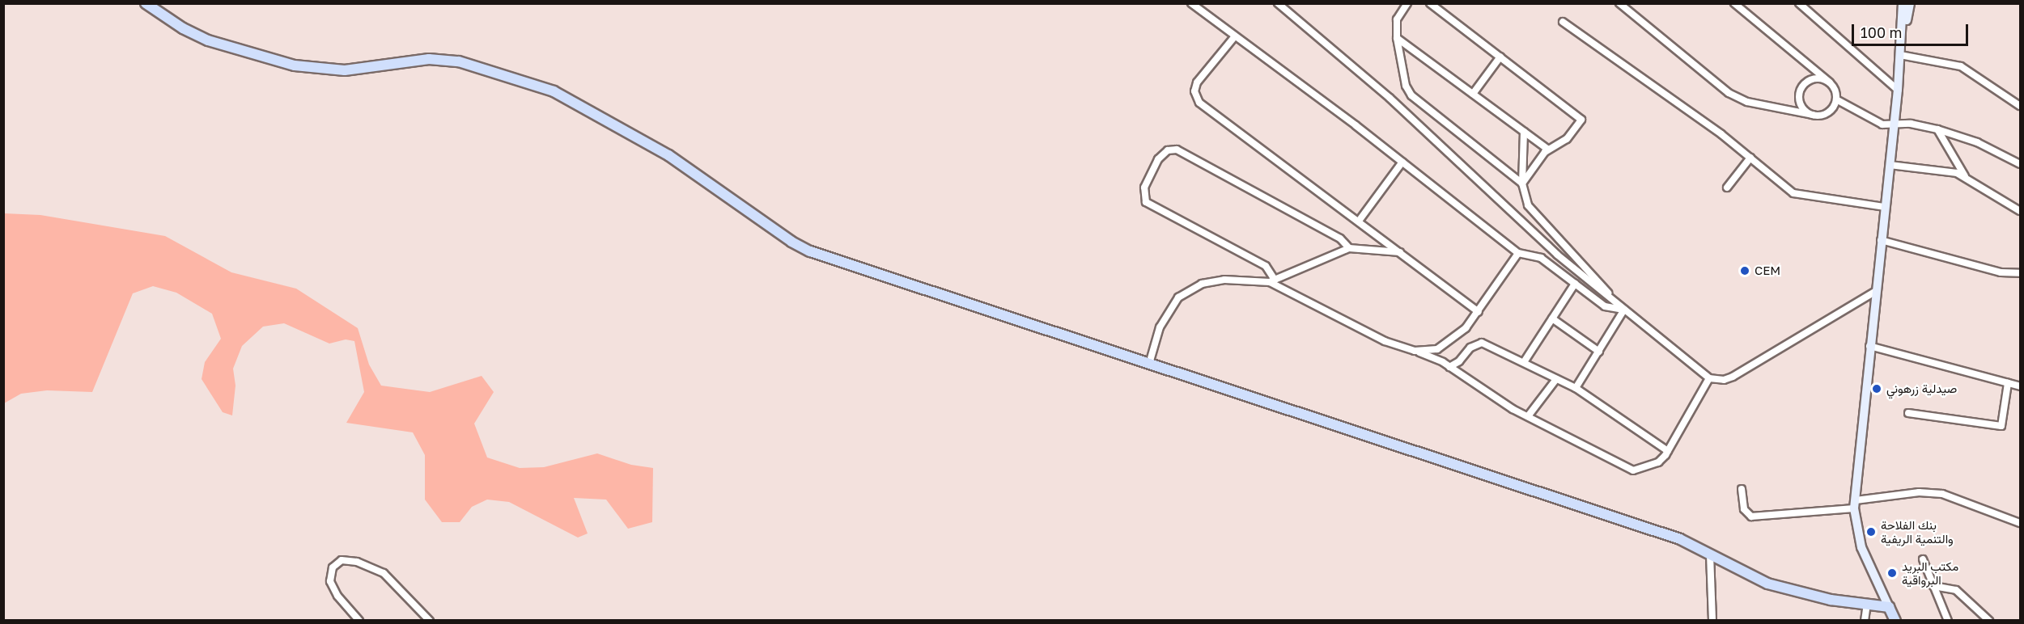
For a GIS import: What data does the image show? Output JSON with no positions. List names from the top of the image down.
{
  "places": [
    "CEM",
    "صيدلية زرهوني",
    "بنك الفلاحة والتنمية الريفية",
    "مكتب البريد البرواقية"
  ],
  "scale_bar": "100 m"
}
